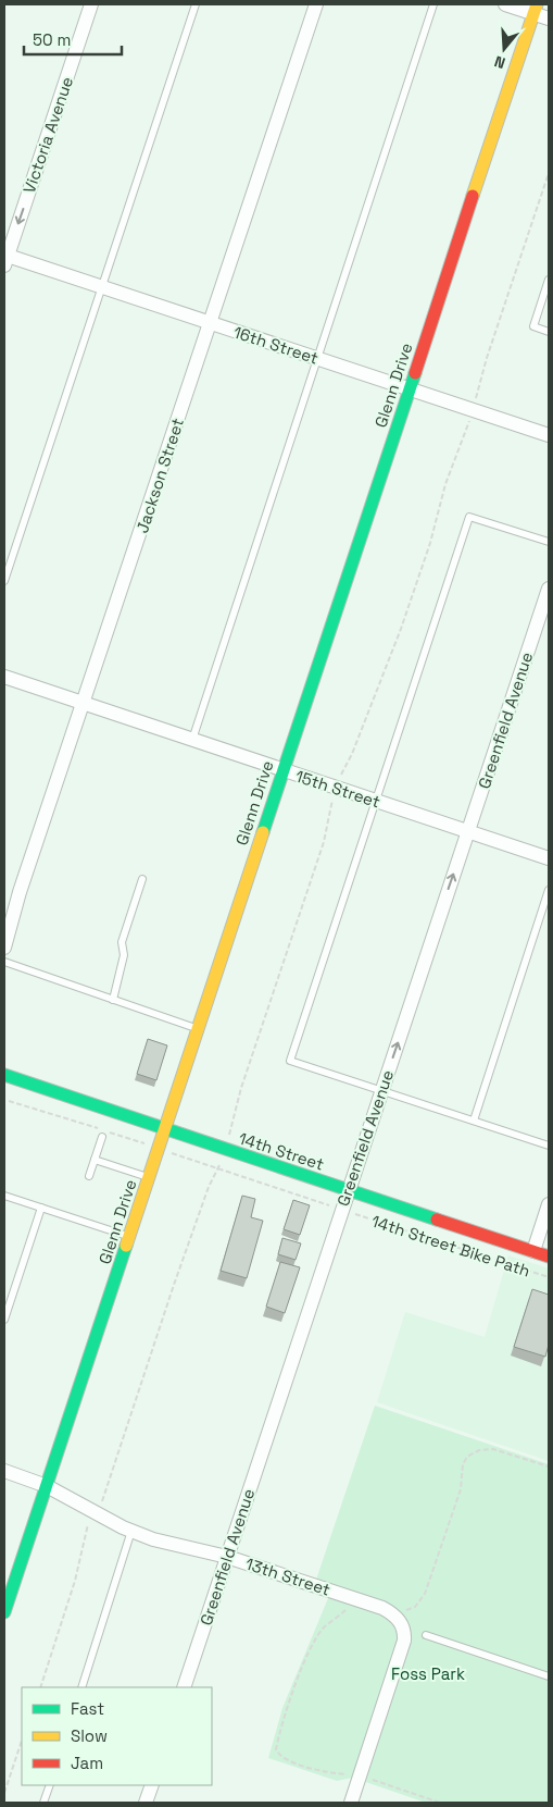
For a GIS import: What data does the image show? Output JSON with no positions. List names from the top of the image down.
{
  "streets": {
    "street": [
      "Victoria Avenue",
      "16th Street",
      "Glenn Drive",
      "Jackson Street",
      "Greenfield Avenue",
      "15th Street",
      "14th Street",
      "13th Street"
    ],
    "path": ["14th Street Bike Path"]
  },
  "crossings": [
    ["Victoria Avenue", "16th Street"],
    ["16th Street", "Glenn Drive"],
    ["16th Street", "Jackson Street"],
    ["Glenn Drive", "15th Street"],
    ["Glenn Drive", "14th Street"],
    ["Glenn Drive", "13th Street"],
    ["Jackson Street", "15th Street"],
    ["Greenfield Avenue", "15th Street"],
    ["Greenfield Avenue", "14th Street"],
    ["Greenfield Avenue", "14th Street Bike Path"],
    ["Greenfield Avenue", "13th Street"]
  ],
  "one_way": ["Victoria Avenue"],
  "parks": ["Foss Park"],
  "legend": ["Fast", "Slow", "Jam"],
  "scale_bar": "50 m",
  "north": "bottom"
}
